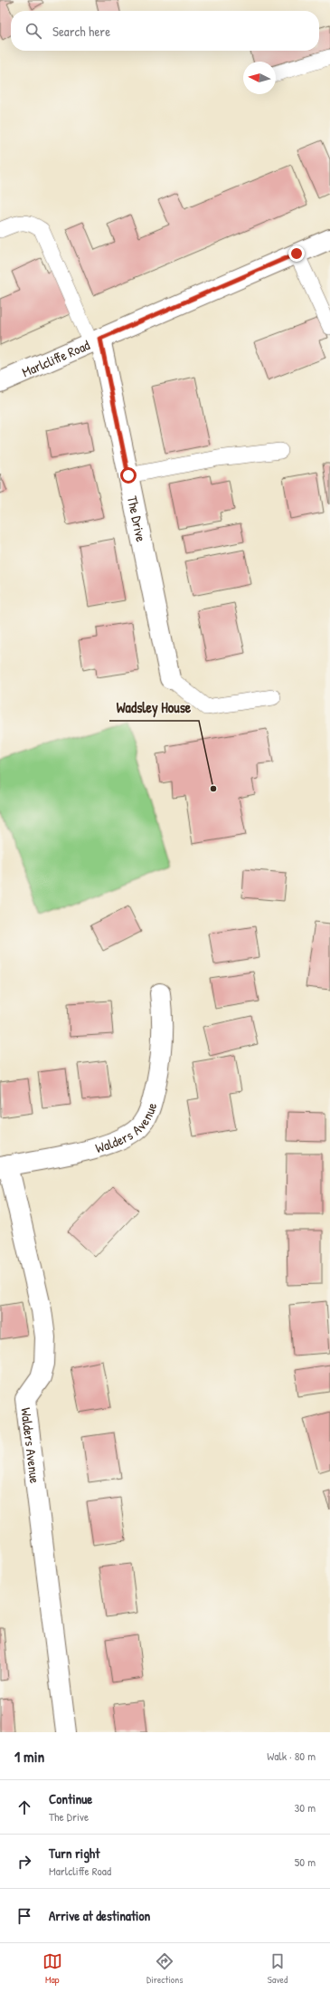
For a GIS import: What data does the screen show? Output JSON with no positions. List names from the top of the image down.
{
  "streets": {
    "street": ["Marlcliffe Road", "The Drive", "Walders Avenue"]
  },
  "crossings": [
    ["Marlcliffe Road", "The Drive"]
  ],
  "places": ["Wadsley House"],
  "north": "left",
  "page": {
    "search": "Search here",
    "heading": ["1 min", "Walk · 80 m"],
    "list": [
      ["Continue", "The Drive", "30 m"],
      ["Turn right", "Marlcliffe Road", "50 m"],
      "Arrive at destination"
    ],
    "nav": ["Map", "Directions", "Saved"]
  }
}
